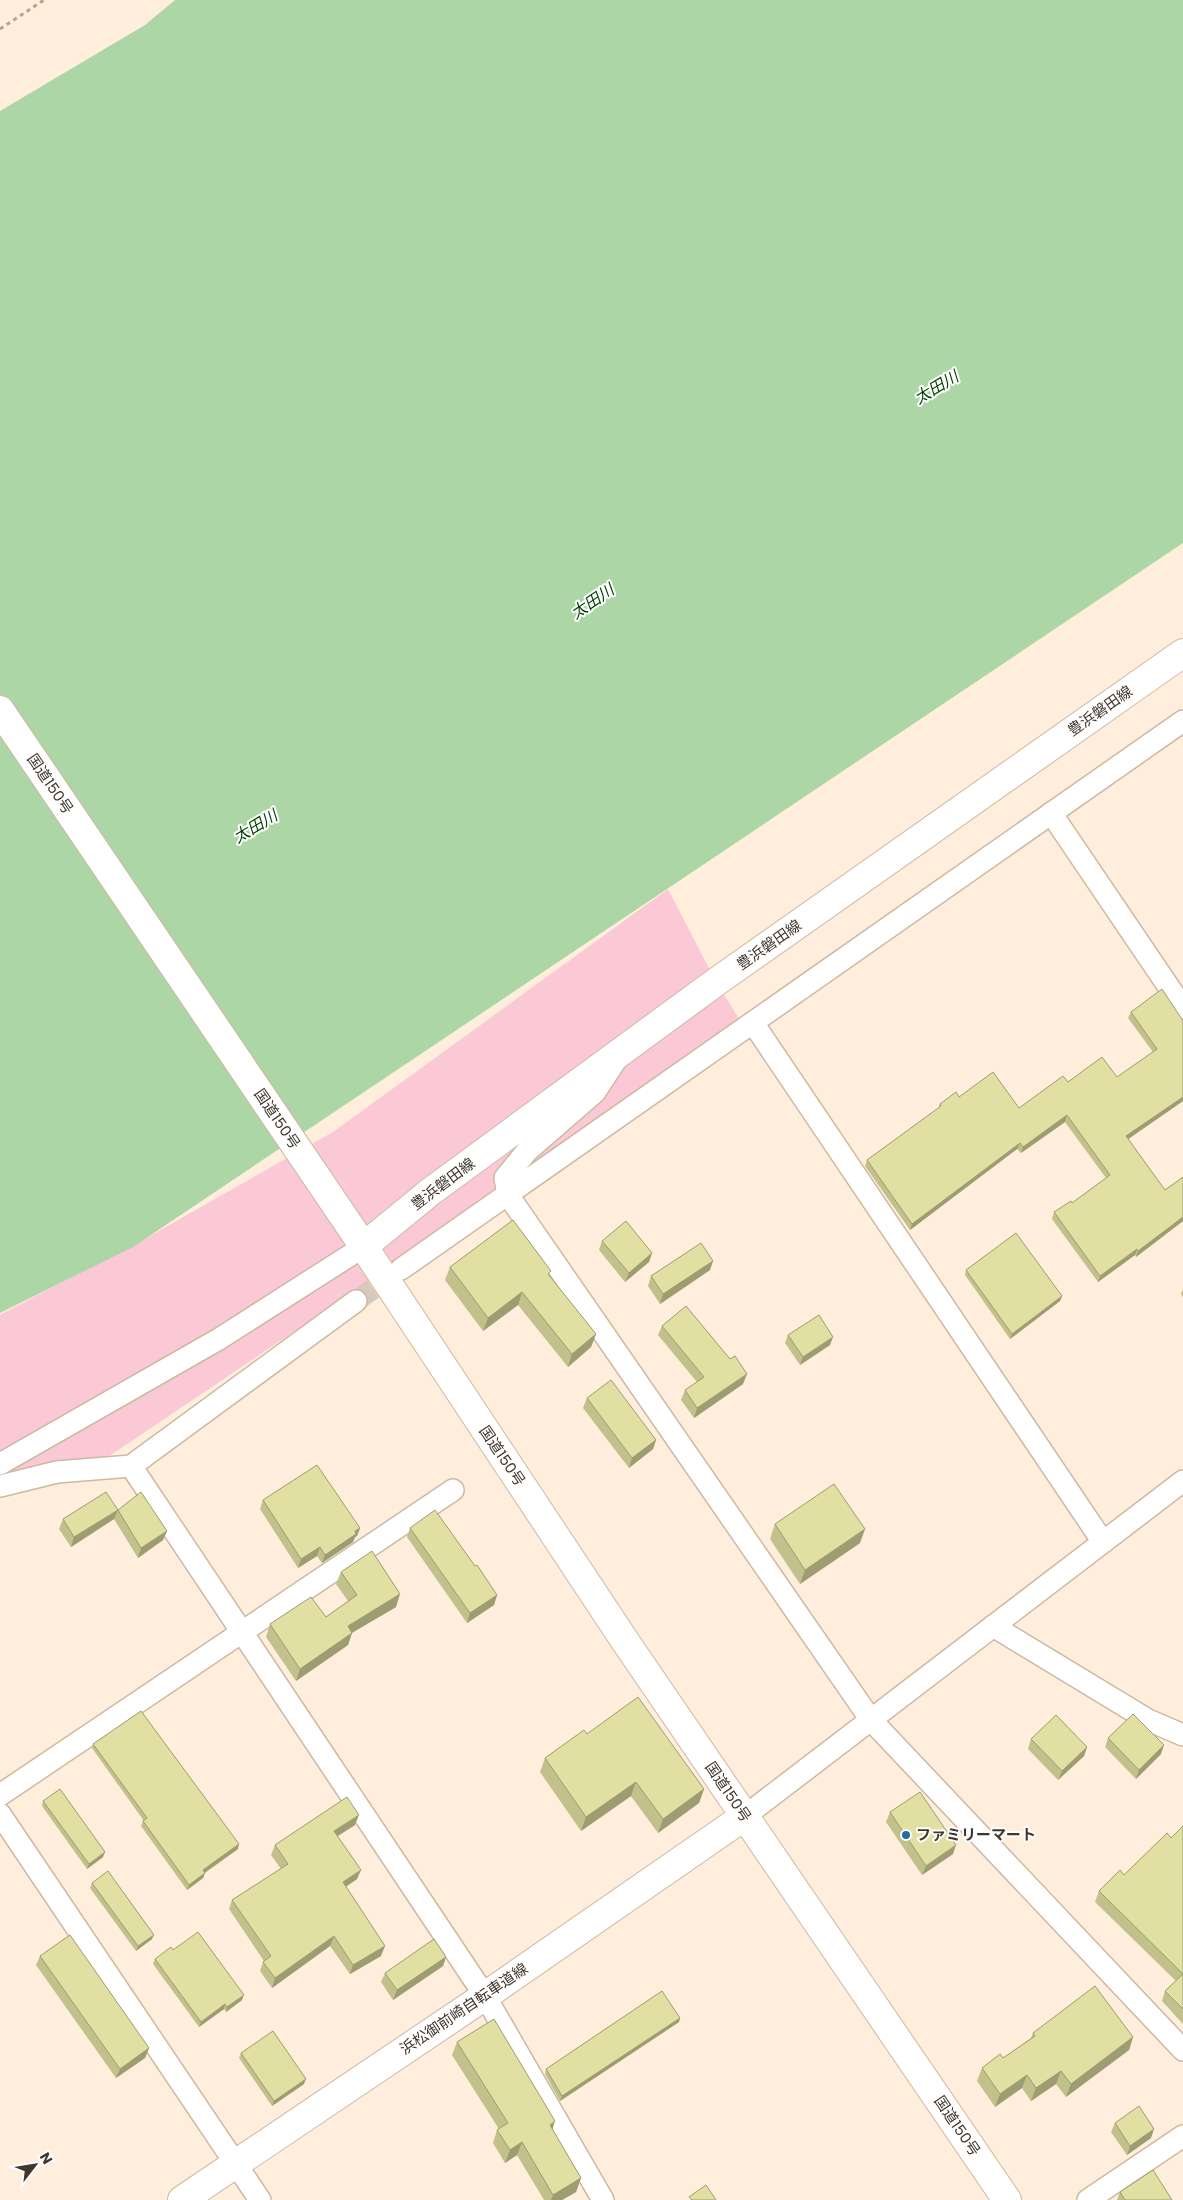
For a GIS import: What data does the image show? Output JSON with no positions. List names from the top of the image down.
{
  "streets": {
    "main road": ["豊浜磐田線", "国道150号", "浜松御前崎自転車道線"]
  },
  "crossings": [
    ["豊浜磐田線", "国道150号"],
    ["国道150号", "浜松御前崎自転車道線"]
  ],
  "water": ["太田川"],
  "places": ["ファミリーマート"],
  "north": "top right"
}
